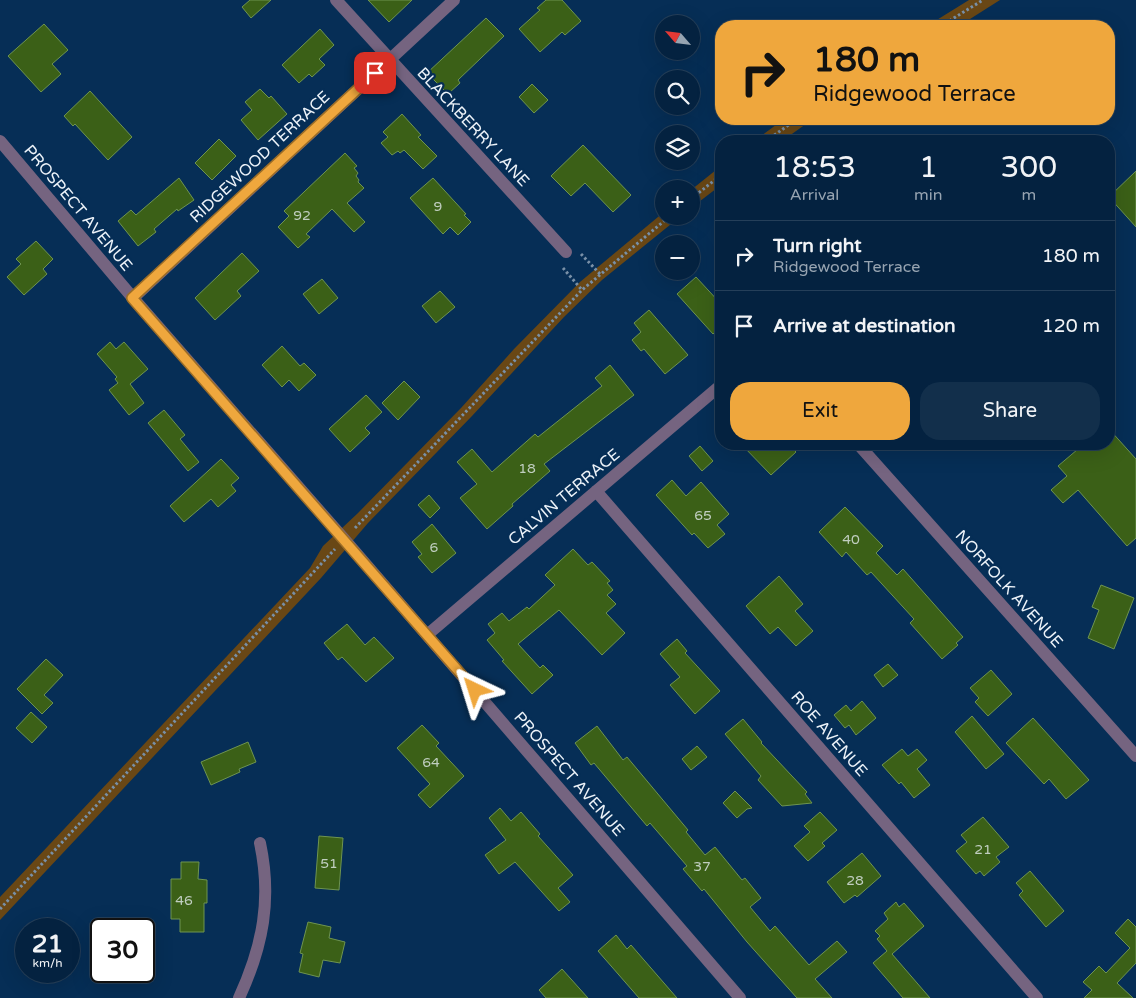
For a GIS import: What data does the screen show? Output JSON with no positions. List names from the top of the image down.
{
  "streets": {
    "street": [
      "BLACKBERRY LANE",
      "RIDGEWOOD TERRACE",
      "PROSPECT AVENUE",
      "CALVIN TERRACE",
      "NORFOLK AVENUE",
      "ROE AVENUE"
    ]
  },
  "crossings": [
    ["BLACKBERRY LANE", "RIDGEWOOD TERRACE"],
    ["RIDGEWOOD TERRACE", "PROSPECT AVENUE"],
    ["PROSPECT AVENUE", "CALVIN TERRACE"],
    ["CALVIN TERRACE", "ROE AVENUE"]
  ],
  "house_numbers": [
    "9",
    "92",
    "18",
    "65",
    "40",
    "6",
    "64",
    "21",
    "51",
    "37",
    "28",
    "46"
  ],
  "north": "top left",
  "page": {
    "map_buttons": ["+", "−"],
    "turn": ["180 m", "Ridgewood Terrace"],
    "eta": [
      "18:53",
      "Arrival",
      "1",
      "min",
      "300",
      "m"
    ],
    "list": [
      {
        "name": "Turn right",
        "note": "Ridgewood Terrace",
        "value": "180 m"
      },
      {
        "name": "Arrive at destination",
        "value": "120 m"
      }
    ],
    "buttons": ["Exit", "Share"],
    "speed": "21 km/h",
    "limit": "30"
  }
}
